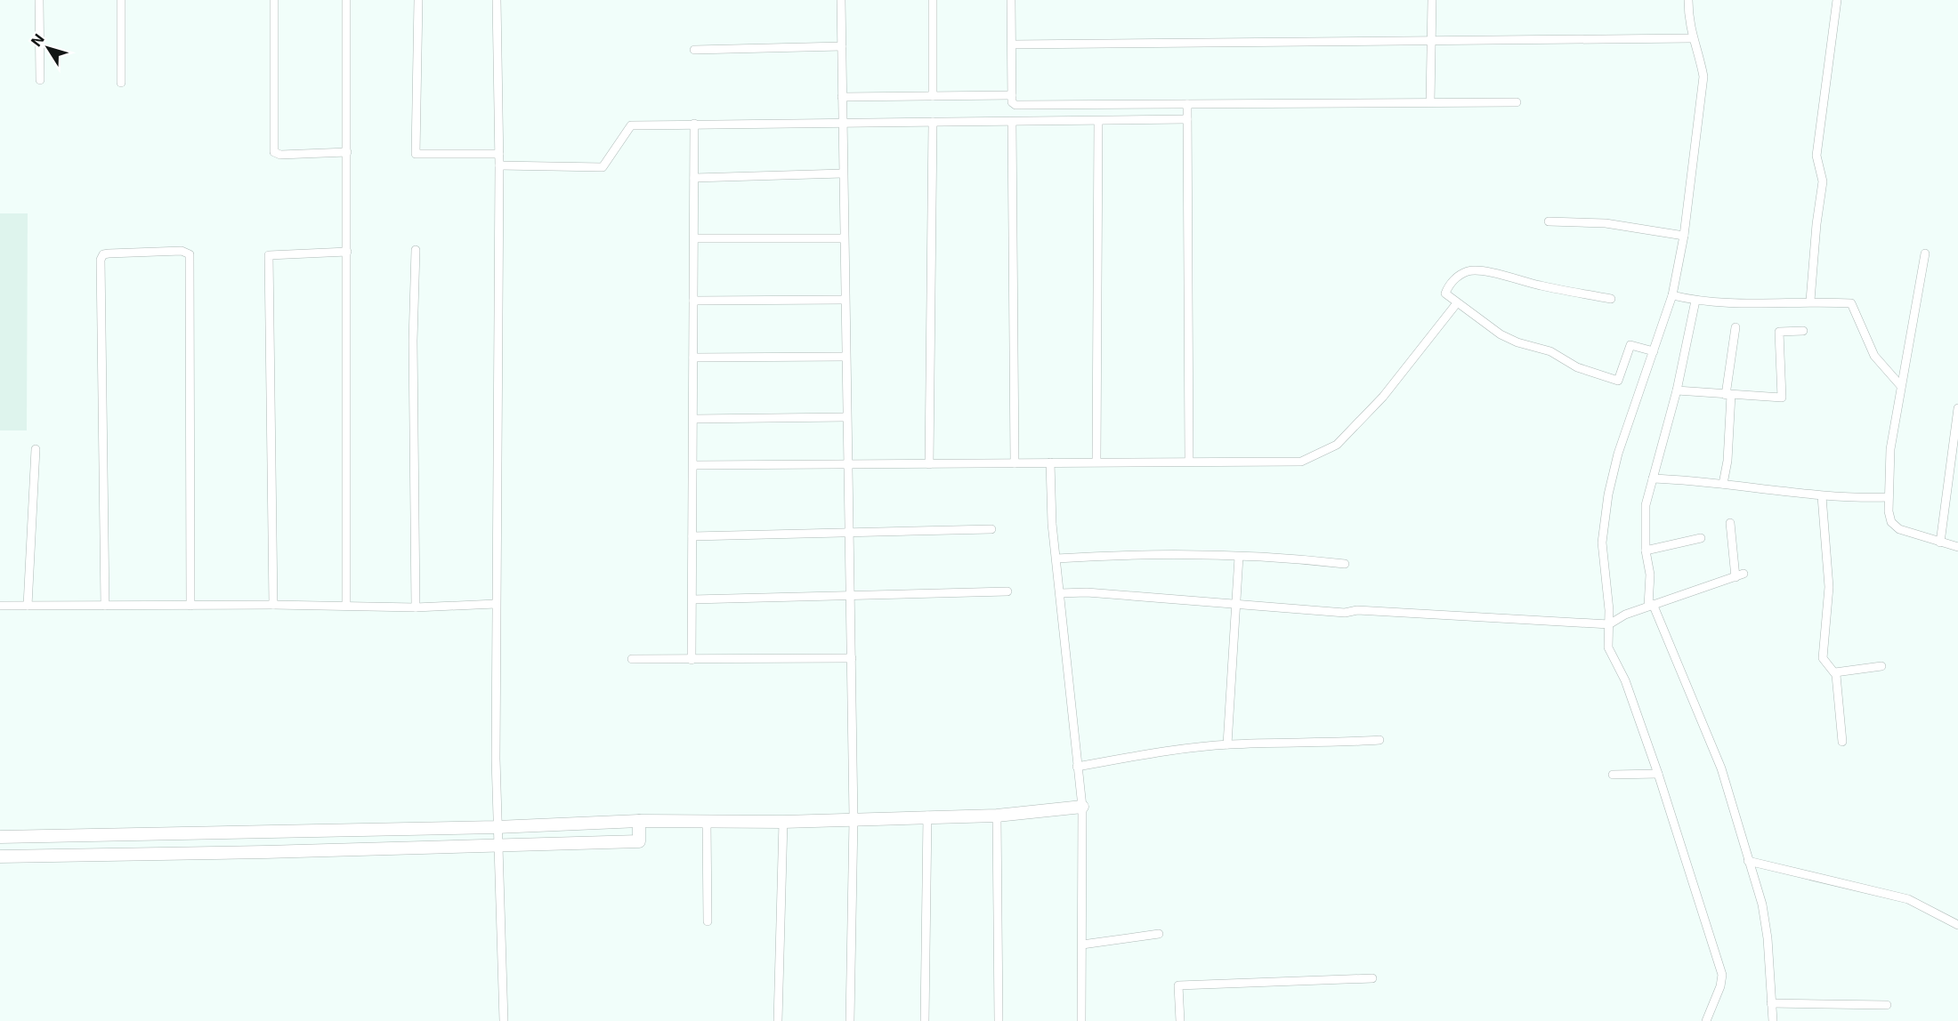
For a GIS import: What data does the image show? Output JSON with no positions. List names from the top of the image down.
{
  "north": "top left"
}
